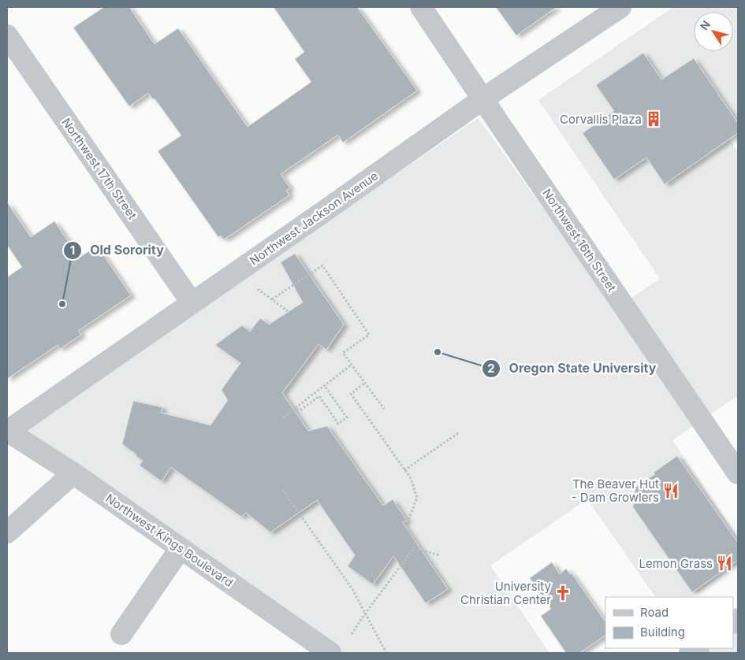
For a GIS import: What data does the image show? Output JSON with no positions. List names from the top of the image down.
{
  "streets": {
    "street": [
      "Northwest 17th Street",
      "Northwest Jackson Avenue",
      "Northwest 16th Street",
      "Northwest Kings Boulevard"
    ]
  },
  "crossings": [
    ["Northwest 17th Street", "Northwest Jackson Avenue"],
    ["Northwest Jackson Avenue", "Northwest 16th Street"],
    ["Northwest Jackson Avenue", "Northwest Kings Boulevard"]
  ],
  "places": {
    "building": ["Corvallis Plaza"],
    "other": ["Old Sorority", "Oregon State University"],
    "restaurant": ["The Beaver Hut - Dam Growlers", "Lemon Grass"],
    "church": ["University Christian Center"]
  },
  "legend": ["Road", "Building"],
  "north": "top left"
}
